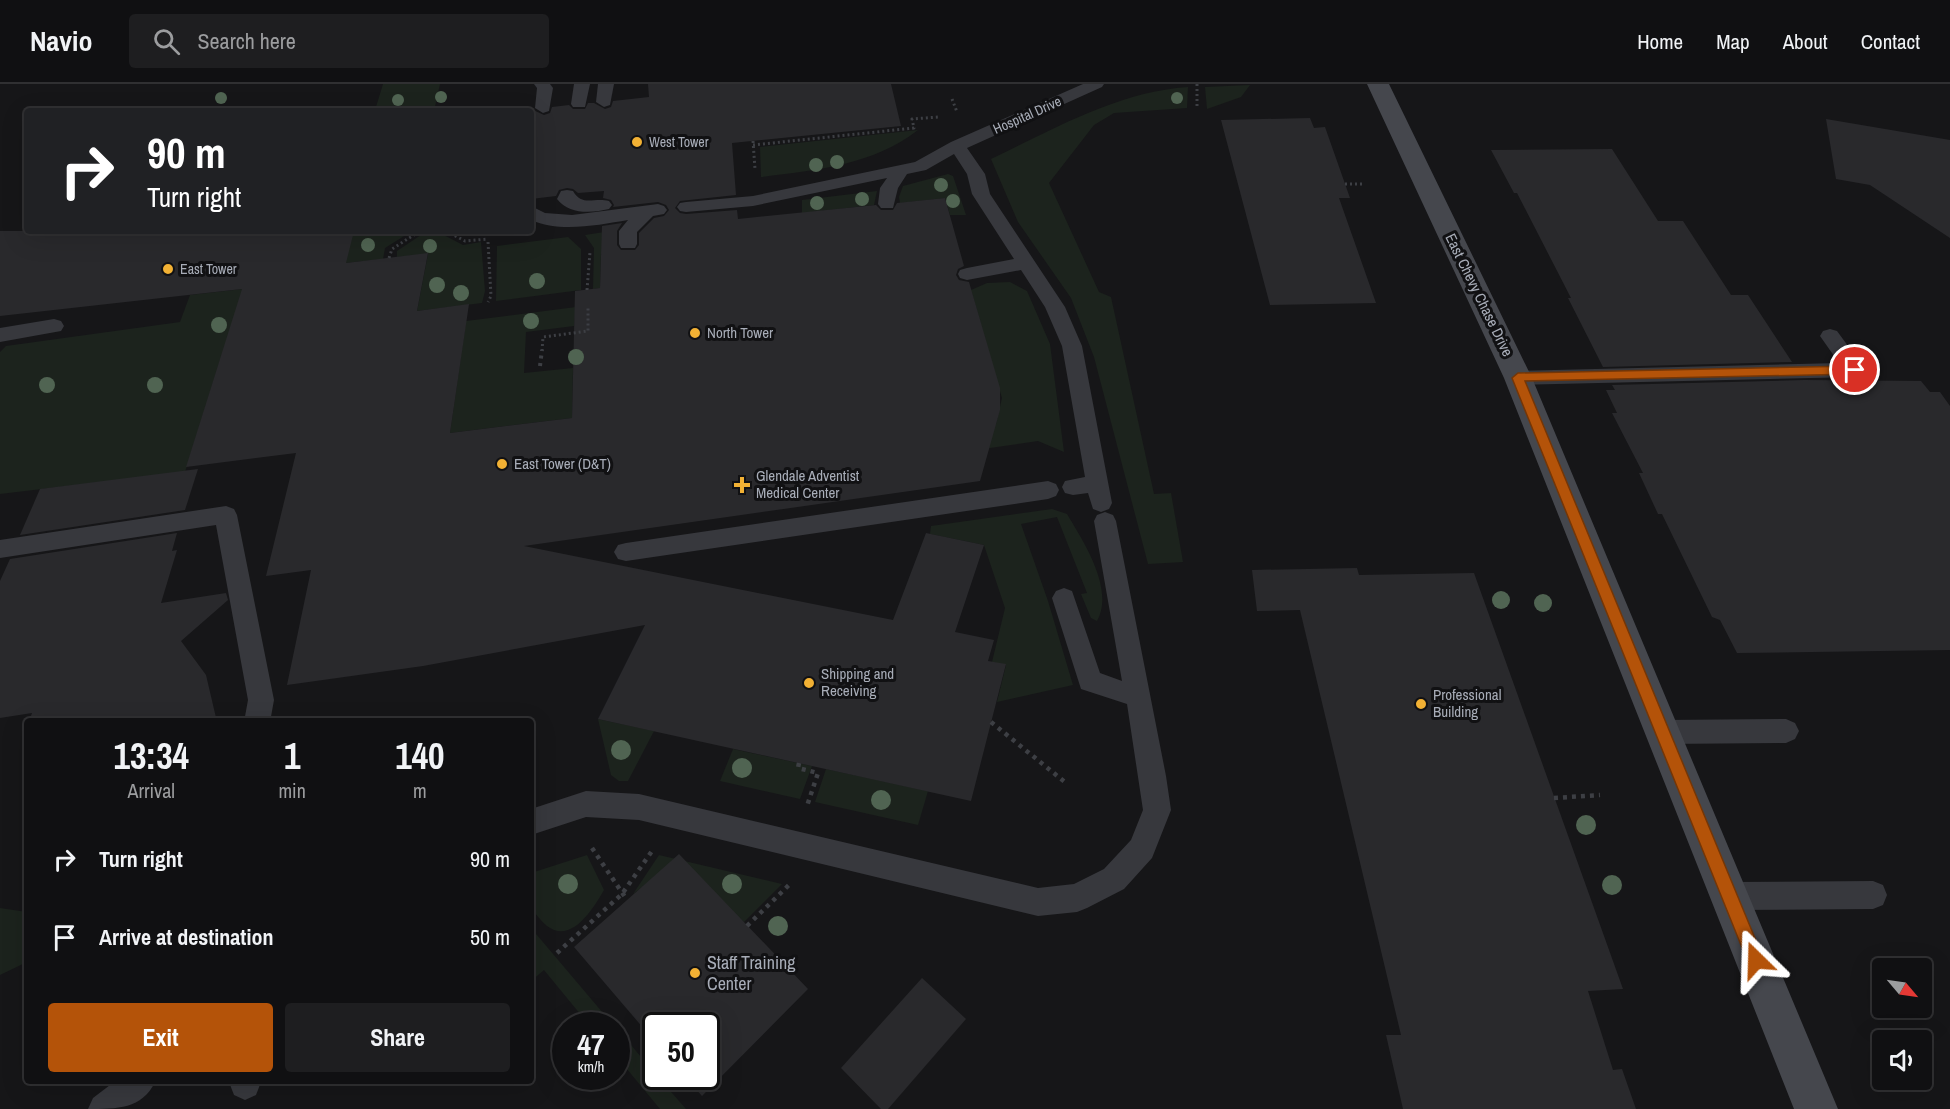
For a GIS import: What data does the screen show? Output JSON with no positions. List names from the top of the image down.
{
  "streets": {
    "main road": ["East Chevy Chase Drive"],
    "lane": ["Hospital Drive"]
  },
  "places": {
    "other": [
      "West Tower",
      "East Tower",
      "North Tower",
      "East Tower (D&T)",
      "Shipping and Receiving",
      "Professional Building",
      "Staff Training Center"
    ],
    "health": ["Glendale Adventist Medical Center"]
  },
  "north": "bottom right",
  "page": {
    "header": "Navio",
    "search": "Search here",
    "nav": [
      "Home",
      "Map",
      "About",
      "Contact"
    ],
    "turn": ["90 m", "Turn right"],
    "eta": [
      "13:34",
      "Arrival",
      "1",
      "min",
      "140",
      "m"
    ],
    "list": [
      {
        "name": "Turn right",
        "value": "90 m"
      },
      {
        "name": "Arrive at destination",
        "value": "50 m"
      }
    ],
    "buttons": ["Exit", "Share"],
    "speed": "47 km/h",
    "limit": "50"
  }
}
